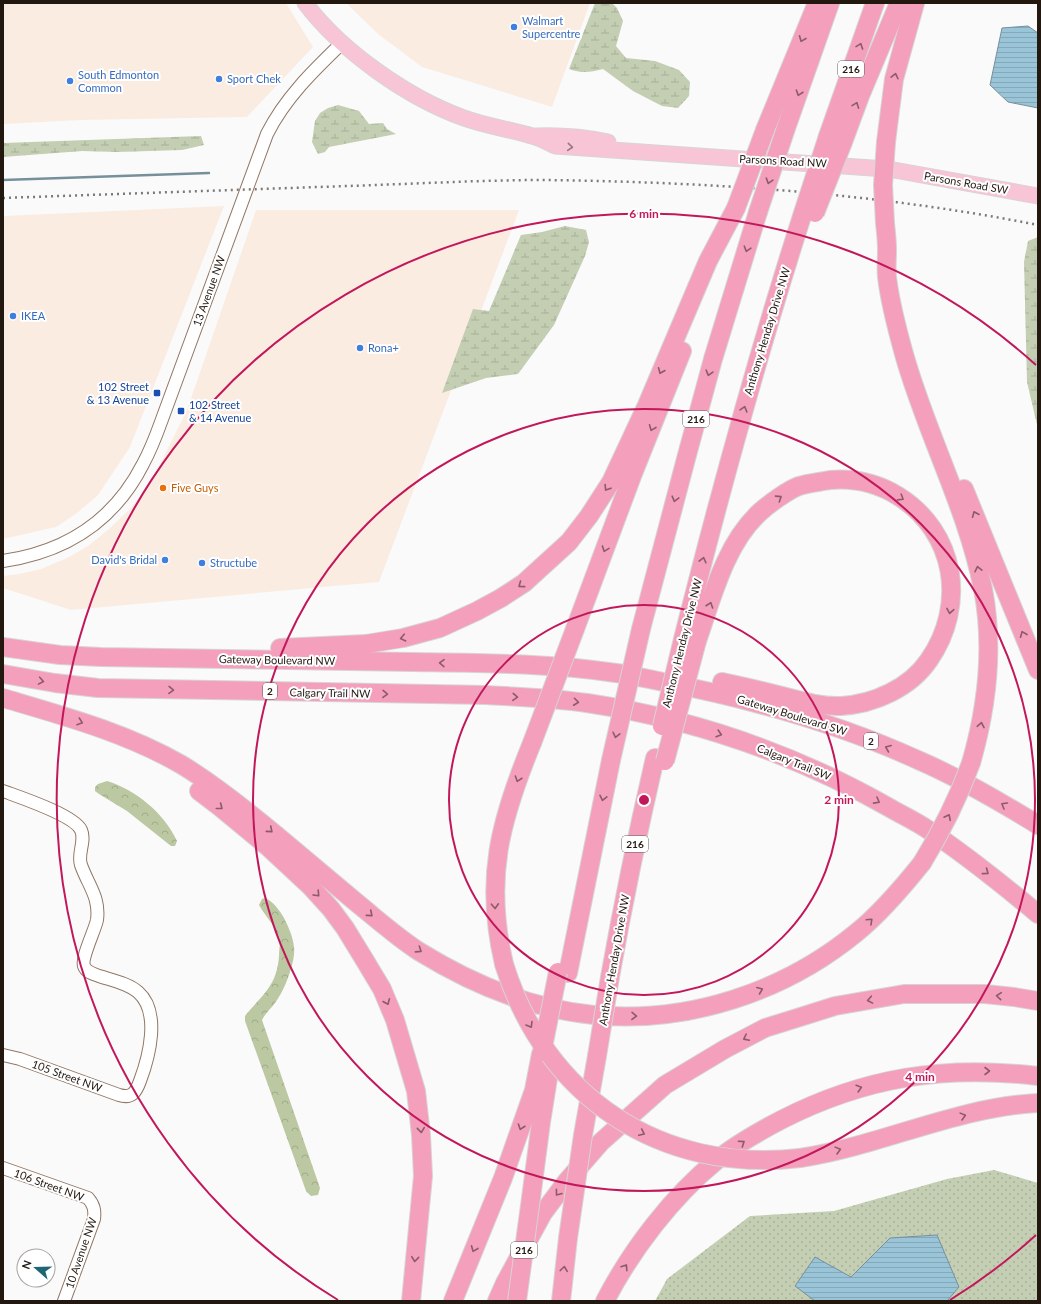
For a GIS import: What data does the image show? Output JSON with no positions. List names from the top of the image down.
{
  "streets": {
    "highway": [
      "216",
      "Anthony Henday Drive NW",
      "Gateway Boulevard NW",
      "2",
      "Calgary Trail NW",
      "Gateway Boulevard SW",
      "Calgary Trail SW"
    ],
    "main road": ["Parsons Road NW", "Parsons Road SW"],
    "street": [
      "13 Avenue NW",
      "105 Street NW",
      "106 Street NW",
      "10 Avenue NW"
    ]
  },
  "crossings": [
    ["Parsons Road NW", "Parsons Road SW"],
    ["Parsons Road NW", "13 Avenue NW"],
    ["Gateway Boulevard NW", "Gateway Boulevard SW"],
    ["Calgary Trail NW", "Calgary Trail SW"],
    ["106 Street NW", "10 Avenue NW"]
  ],
  "one_way": [
    "Gateway Boulevard NW",
    "Calgary Trail NW",
    "Gateway Boulevard SW",
    "Calgary Trail SW"
  ],
  "places": {
    "other": [
      "Walmart Supercentre",
      "Sport Chek",
      "South Edmonton Common",
      "IKEA",
      "Rona+",
      "Five Guys",
      "David's Bridal",
      "Structube"
    ],
    "transit": ["102 Street & 13 Avenue", "102 Street & 14 Avenue"]
  },
  "north": "left",
  "rings": ["6 min", "2 min", "4 min"]
}
